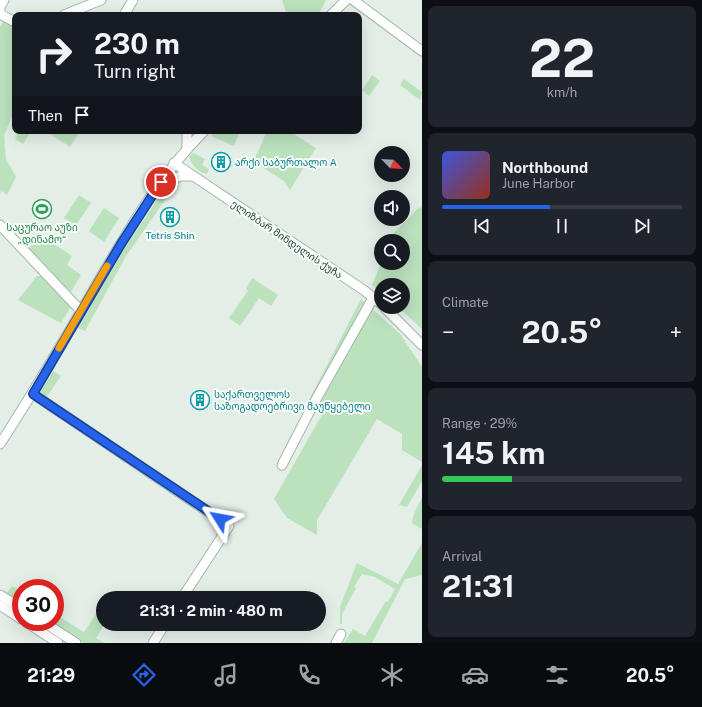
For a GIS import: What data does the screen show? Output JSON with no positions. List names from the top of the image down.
{
  "streets": {
    "street": ["ელიზბარ მინდელის ქუჩა"]
  },
  "places": {
    "building": ["არქი საბურთალო A", "Tetris Shin", "საქართველოს საზოგადოებრივი მაუწყებელი"],
    "sports": ["საცურაო აუზი „დინამო“"]
  },
  "north": "bottom right",
  "page": {
    "tile": [
      ["22", "km/h"],
      "Climate",
      ["Range · 29%", "145 km"],
      ["Arrival", "21:31"]
    ],
    "turn": ["230 m", "Turn right"],
    "then": "Then",
    "song": ["Northbound", "June Harbor"],
    "heat": ["−", "20.5°", "+"],
    "limit": "30",
    "trip": "21:31 · 2 min · 480 m",
    "tabs": ["21:29", "20.5°"]
  }
}
